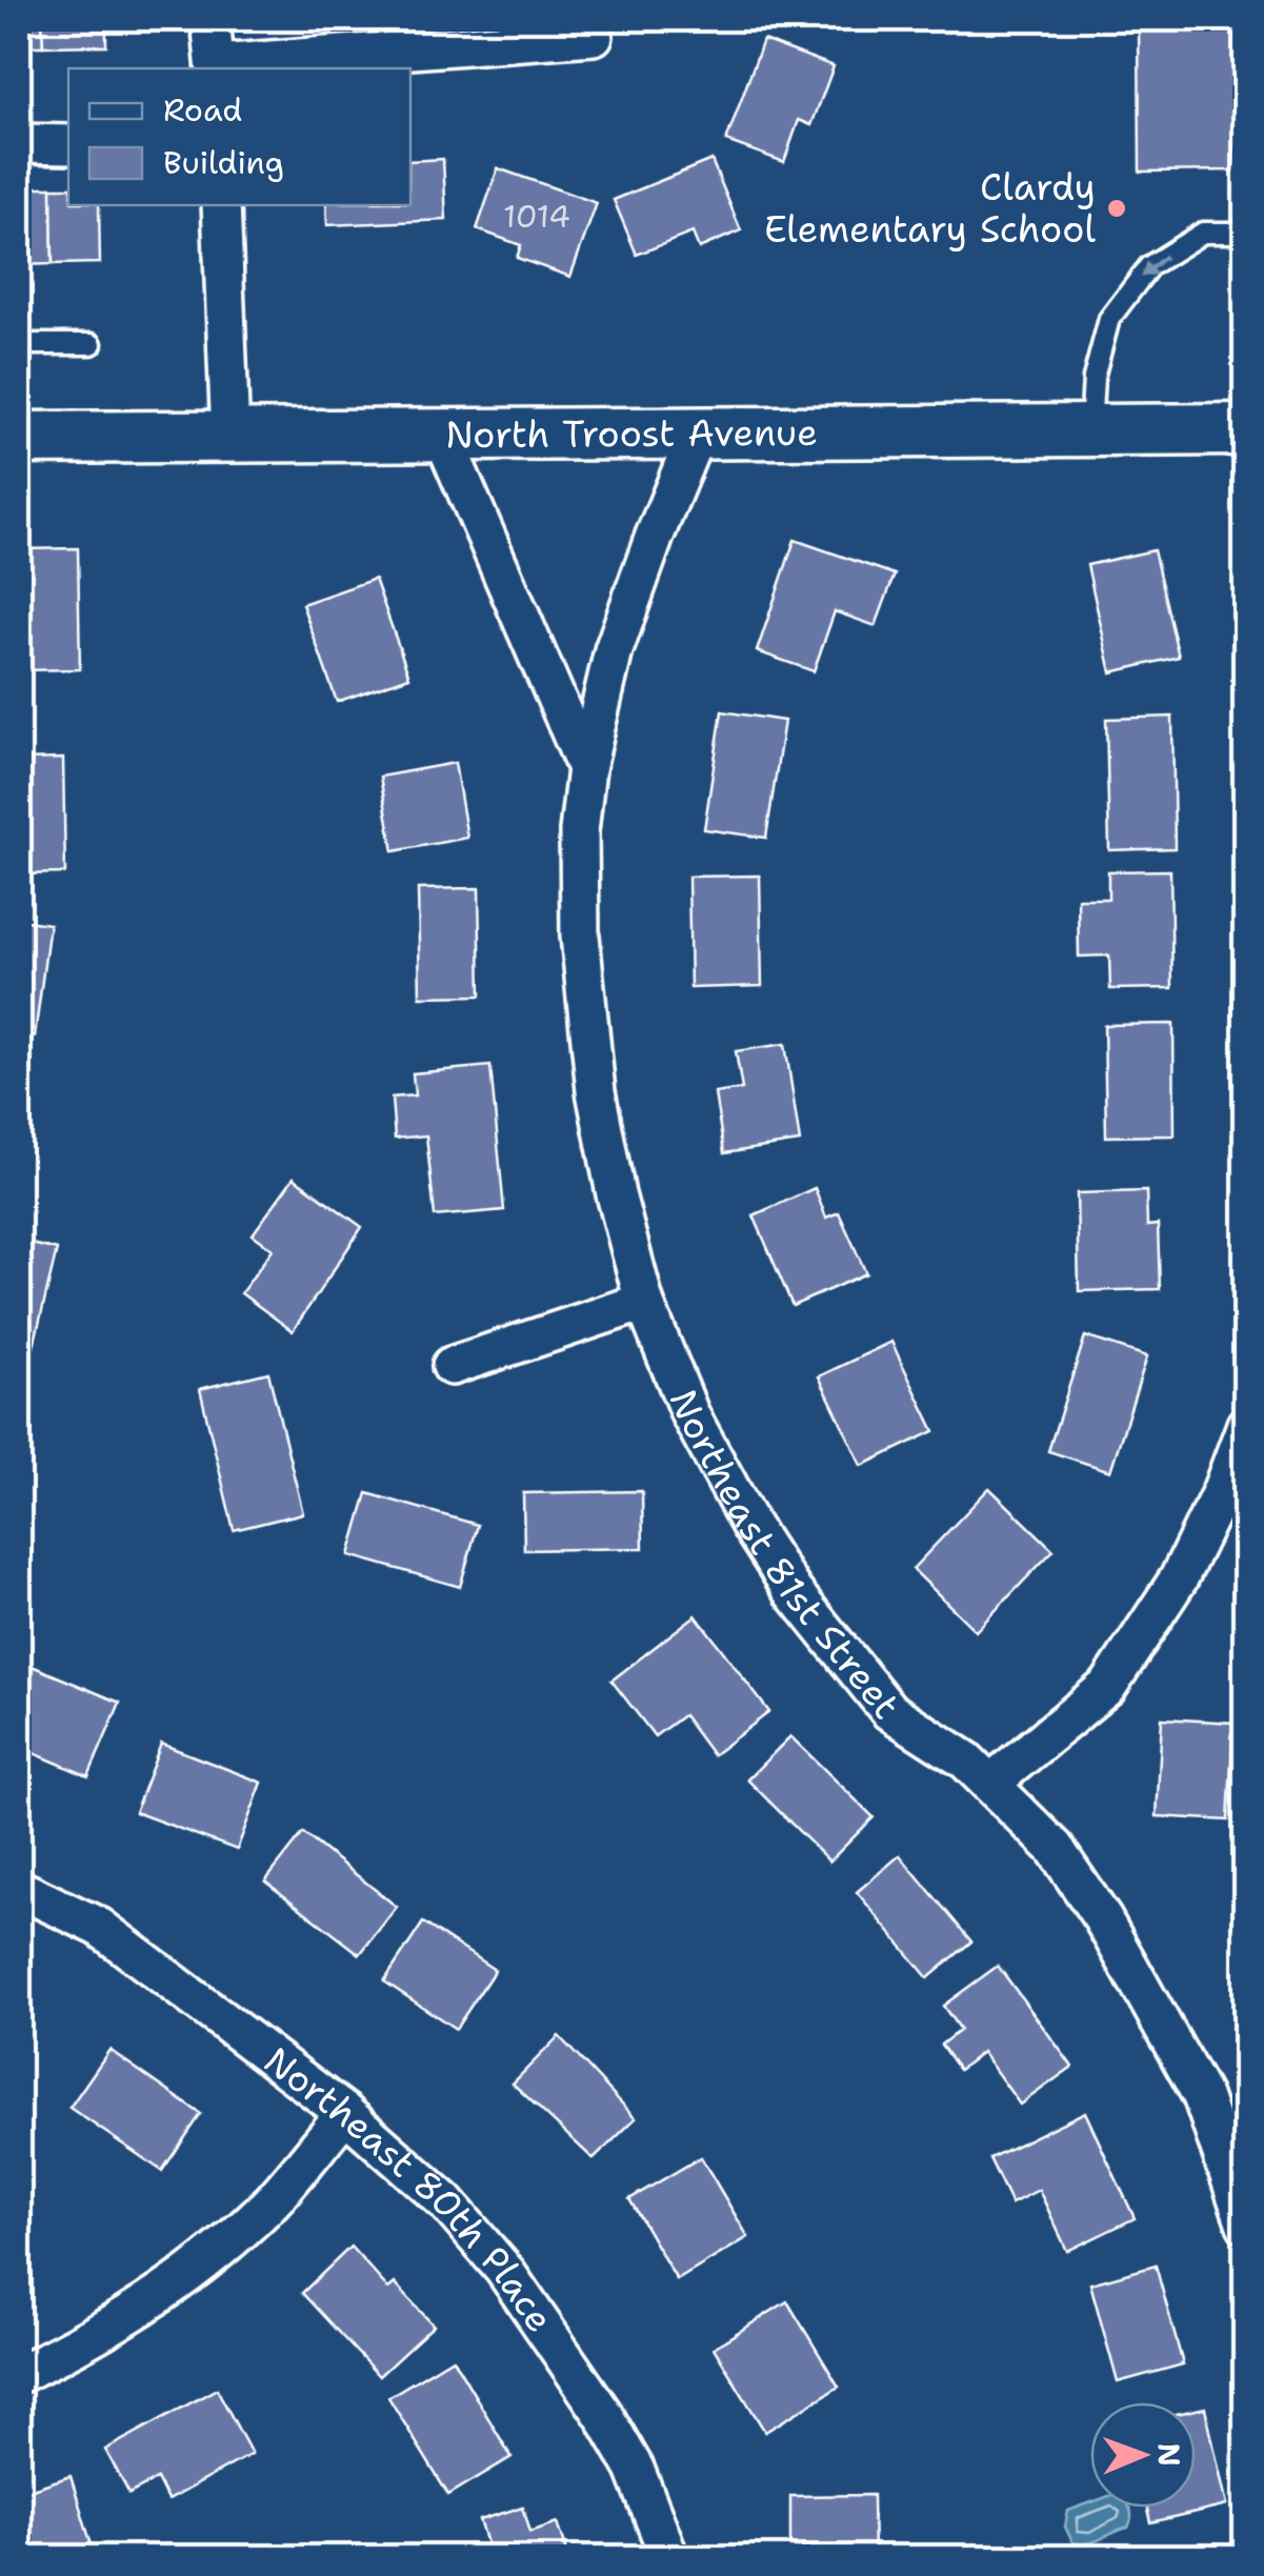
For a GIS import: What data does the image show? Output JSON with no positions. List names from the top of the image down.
{
  "streets": {
    "street": ["North Troost Avenue", "Northeast 81st Street", "Northeast 80th Place"]
  },
  "crossings": [
    ["North Troost Avenue", "Northeast 81st Street"]
  ],
  "places": ["Clardy Elementary School"],
  "house_numbers": ["1014"],
  "legend": ["Road", "Building"],
  "north": "right"
}
